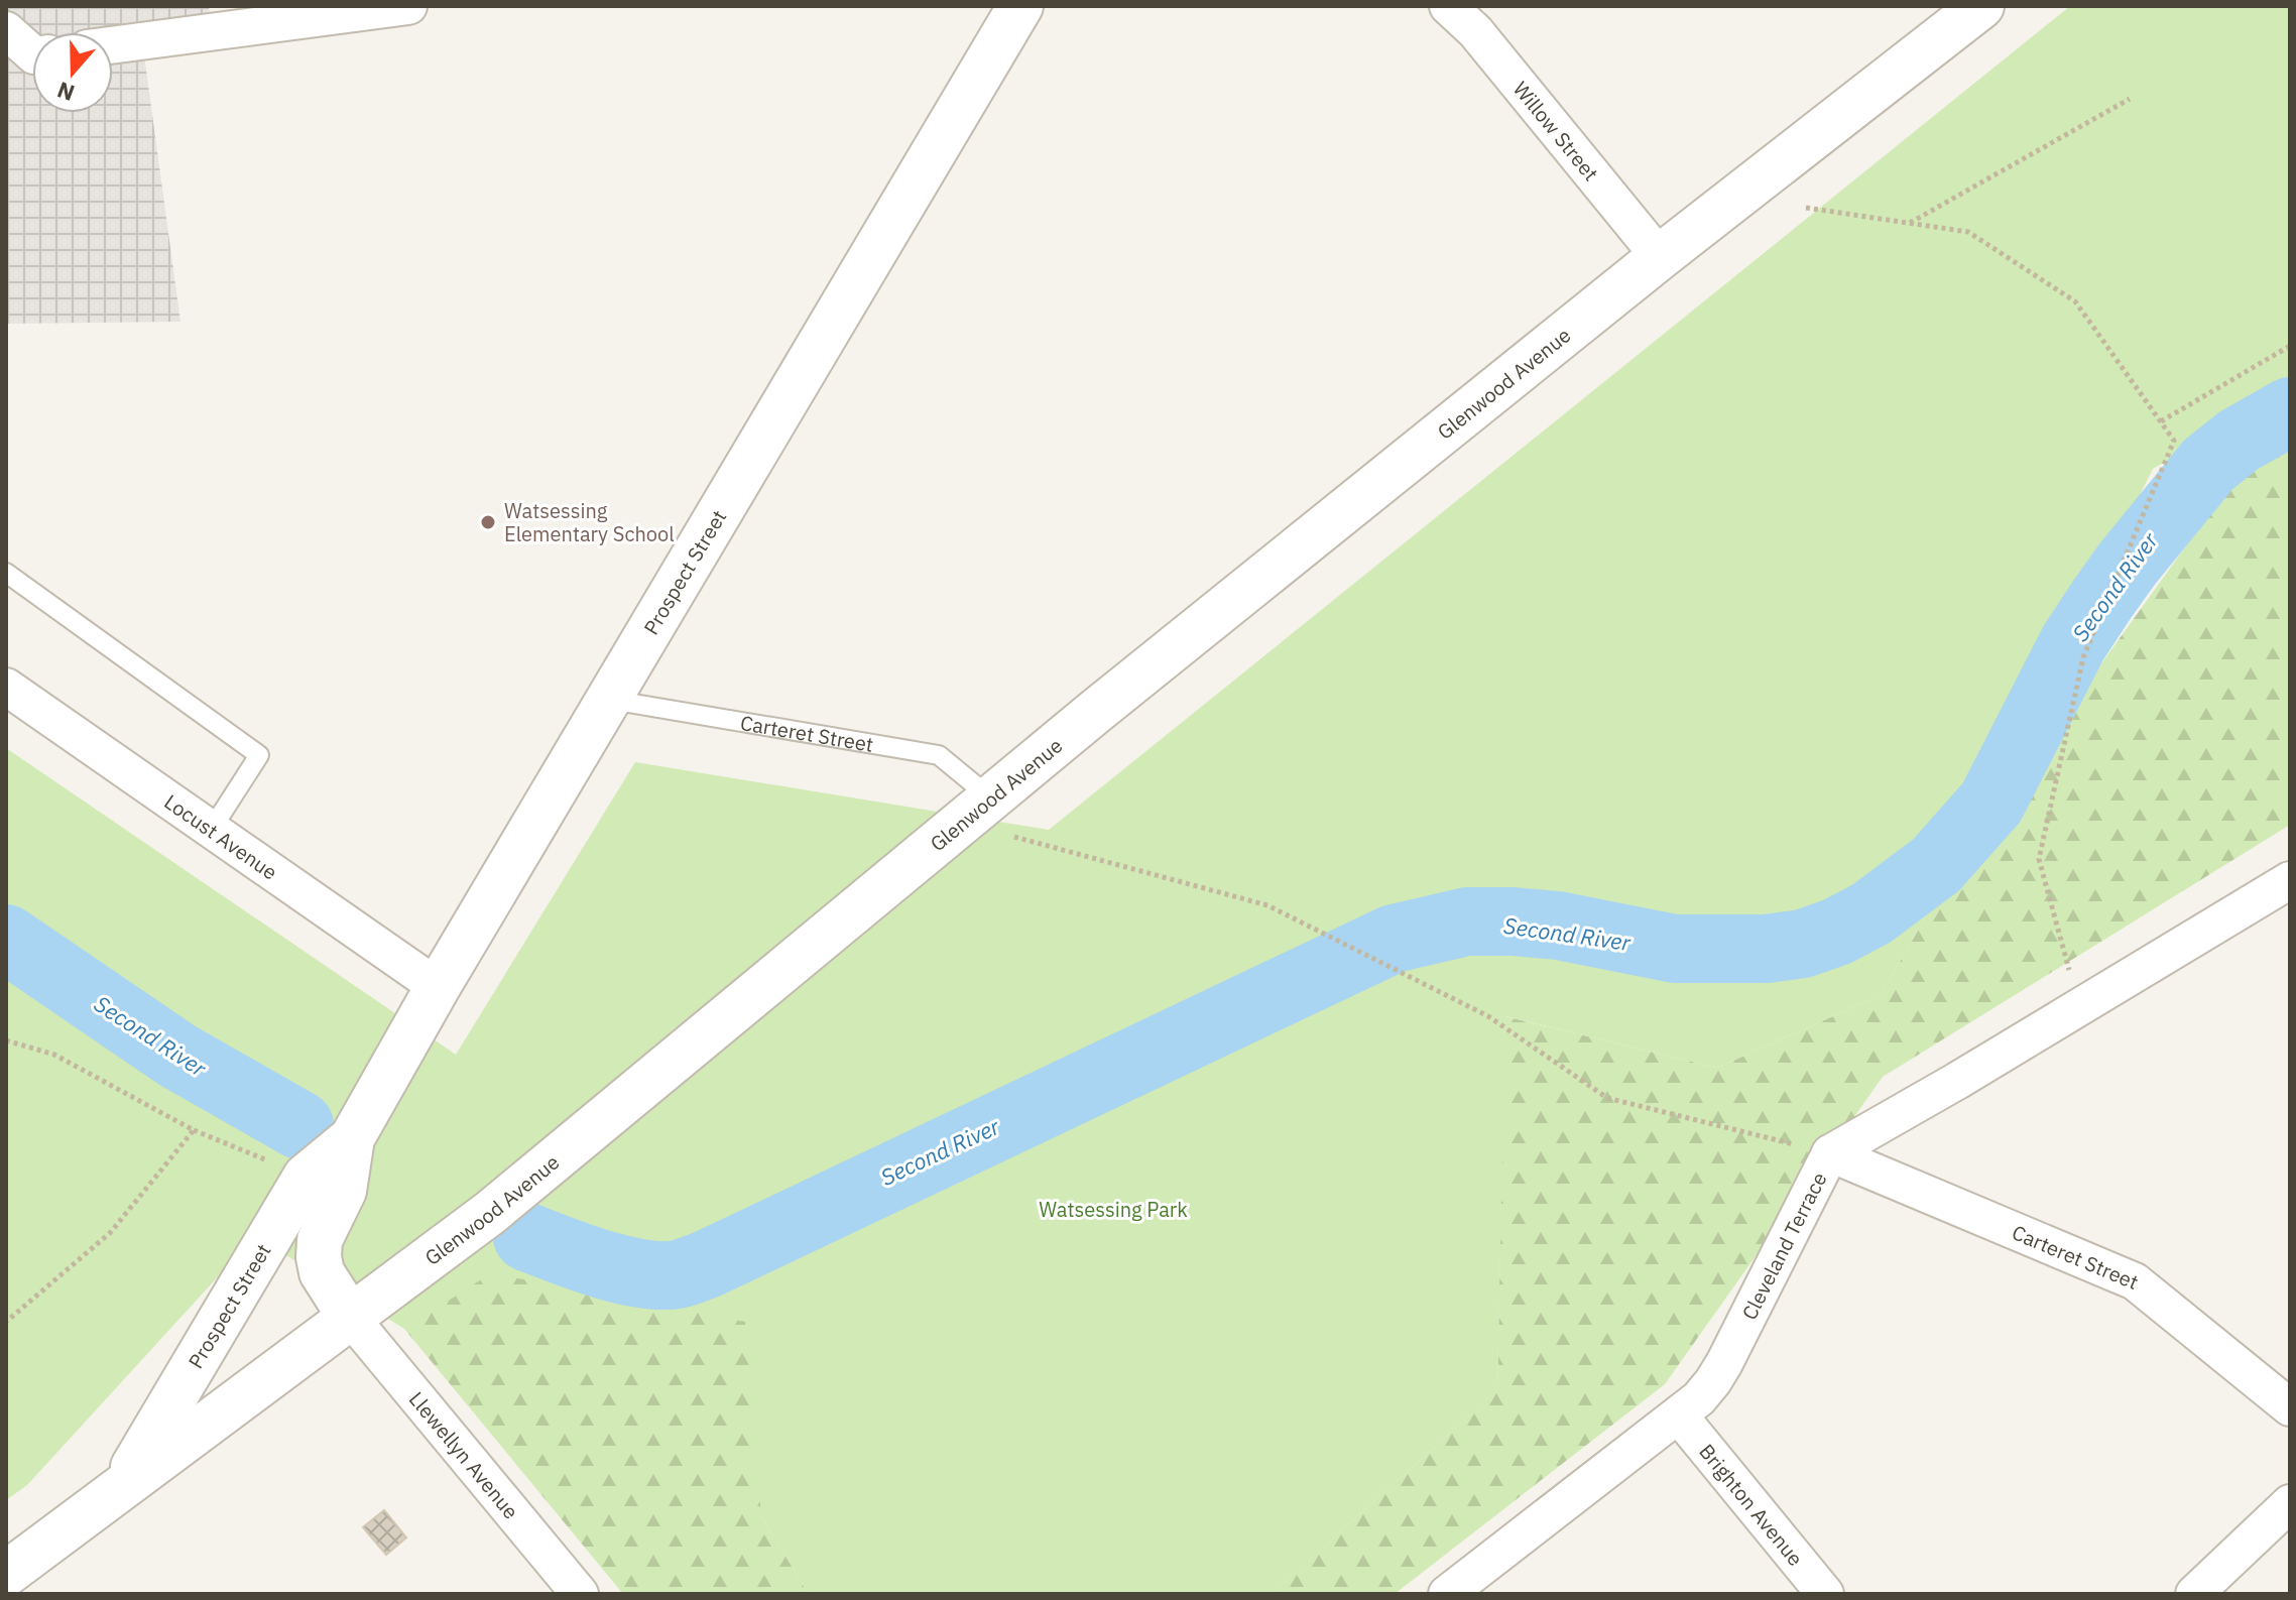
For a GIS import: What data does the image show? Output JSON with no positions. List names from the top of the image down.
{
  "streets": {
    "street": [
      "Willow Street",
      "Glenwood Avenue",
      "Prospect Street",
      "Carteret Street",
      "Locust Avenue",
      "Cleveland Terrace",
      "Llewellyn Avenue",
      "Brighton Avenue"
    ]
  },
  "crossings": [
    ["Willow Street", "Glenwood Avenue"],
    ["Glenwood Avenue", "Prospect Street"],
    ["Glenwood Avenue", "Carteret Street"],
    ["Glenwood Avenue", "Llewellyn Avenue"],
    ["Prospect Street", "Carteret Street"],
    ["Prospect Street", "Locust Avenue"],
    ["Prospect Street", "Llewellyn Avenue"],
    ["Carteret Street", "Cleveland Terrace"],
    ["Cleveland Terrace", "Brighton Avenue"]
  ],
  "water": ["Second River"],
  "parks": ["Watsessing Park"],
  "places": ["Watsessing Elementary School"],
  "north": "bottom"
}
